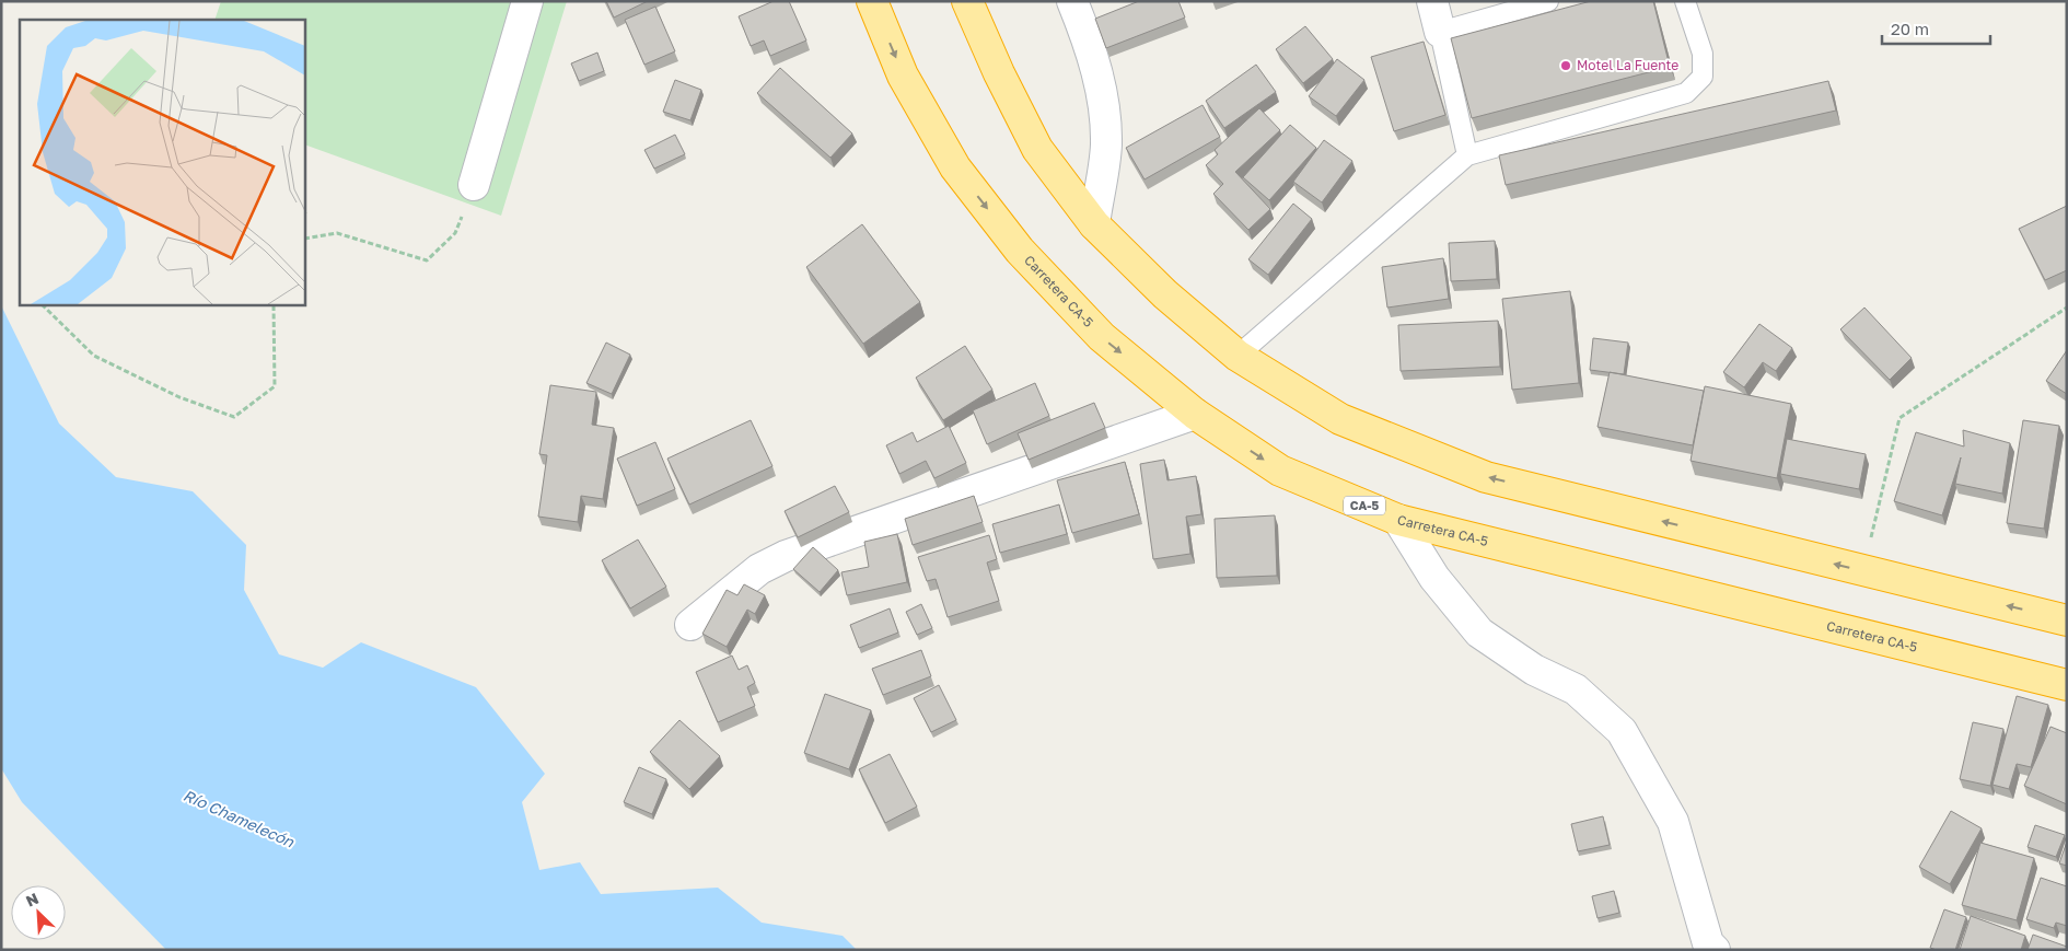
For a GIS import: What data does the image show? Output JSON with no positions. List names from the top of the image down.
{
  "streets": {
    "highway": ["Carretera CA-5", "CA-5"]
  },
  "water": ["Río Chamelecón"],
  "places": ["Motel La Fuente"],
  "scale_bar": "20 m",
  "north": "top left"
}
